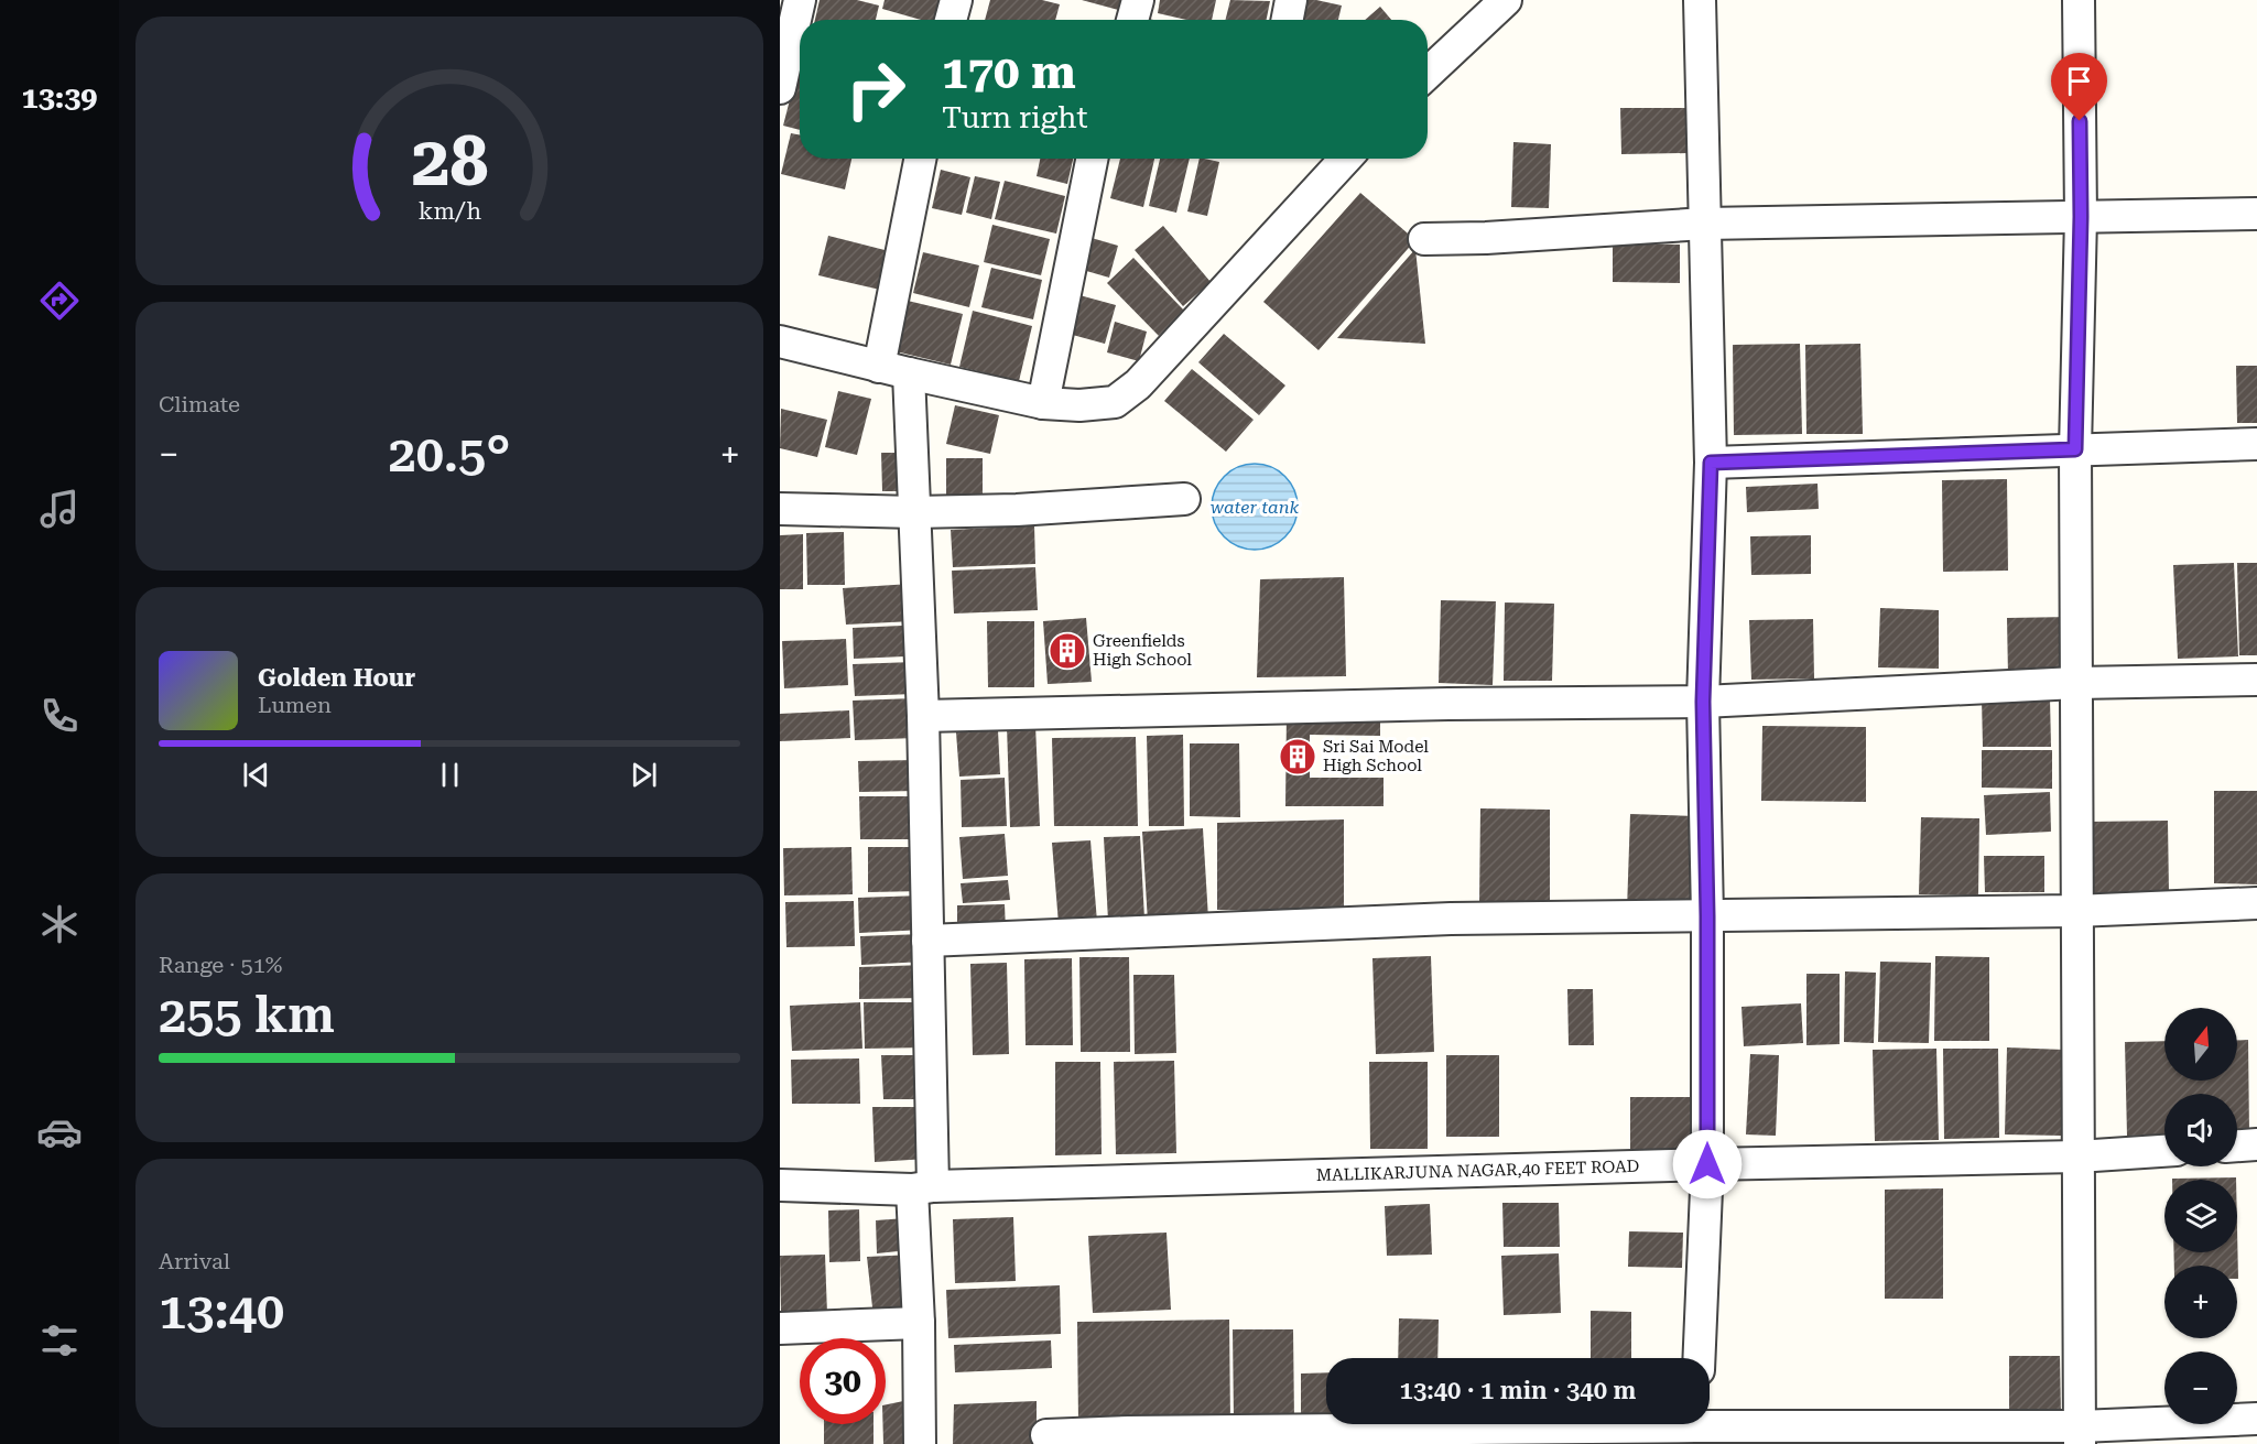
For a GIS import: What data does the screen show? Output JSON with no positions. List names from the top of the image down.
{
  "streets": {
    "street": ["MALLIKARJUNA NAGAR,40 FEET ROAD"]
  },
  "water": ["water tank"],
  "places": {
    "building": ["Greenfields High School", "Sri Sai Model High School"]
  },
  "north": "top",
  "page": {
    "tabs": "13:39",
    "turn": ["170 m", "Turn right"],
    "tile": [
      "Climate",
      ["Range · 51%", "255 km"],
      ["Arrival", "13:40"]
    ],
    "heat": ["−", "20.5°", "+"],
    "song": ["Golden Hour", "Lumen"],
    "map_buttons": ["+", "−"],
    "limit": "30",
    "trip": "13:40 · 1 min · 340 m",
    "gauge": ["28", "km/h"]
  }
}
